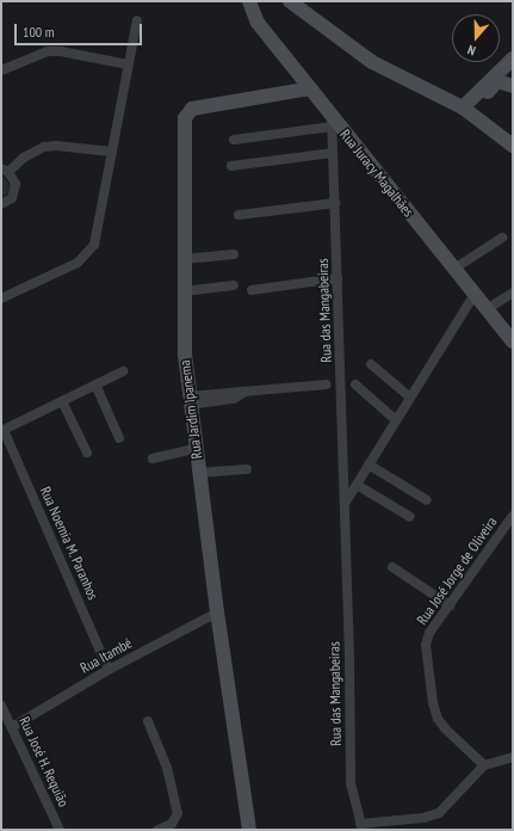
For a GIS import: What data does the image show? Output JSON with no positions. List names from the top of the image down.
{
  "streets": {
    "street": [
      "Rua Juracy Magalhães",
      "Rua das Mangabeiras",
      "Rua Jardim Ipanema",
      "Rua Noemia M. Paranhos",
      "Rua José Jorge de Oliveira",
      "Rua Itambé",
      "Rua José H. Requião"
    ]
  },
  "crossings": [
    ["Rua Juracy Magalhães", "Rua das Mangabeiras"],
    ["Rua Juracy Magalhães", "Rua Jardim Ipanema"],
    ["Rua Jardim Ipanema", "Rua Itambé"],
    ["Rua Noemia M. Paranhos", "Rua Itambé"],
    ["Rua Itambé", "Rua José H. Requião"]
  ],
  "scale_bar": "100 m",
  "north": "bottom"
}
